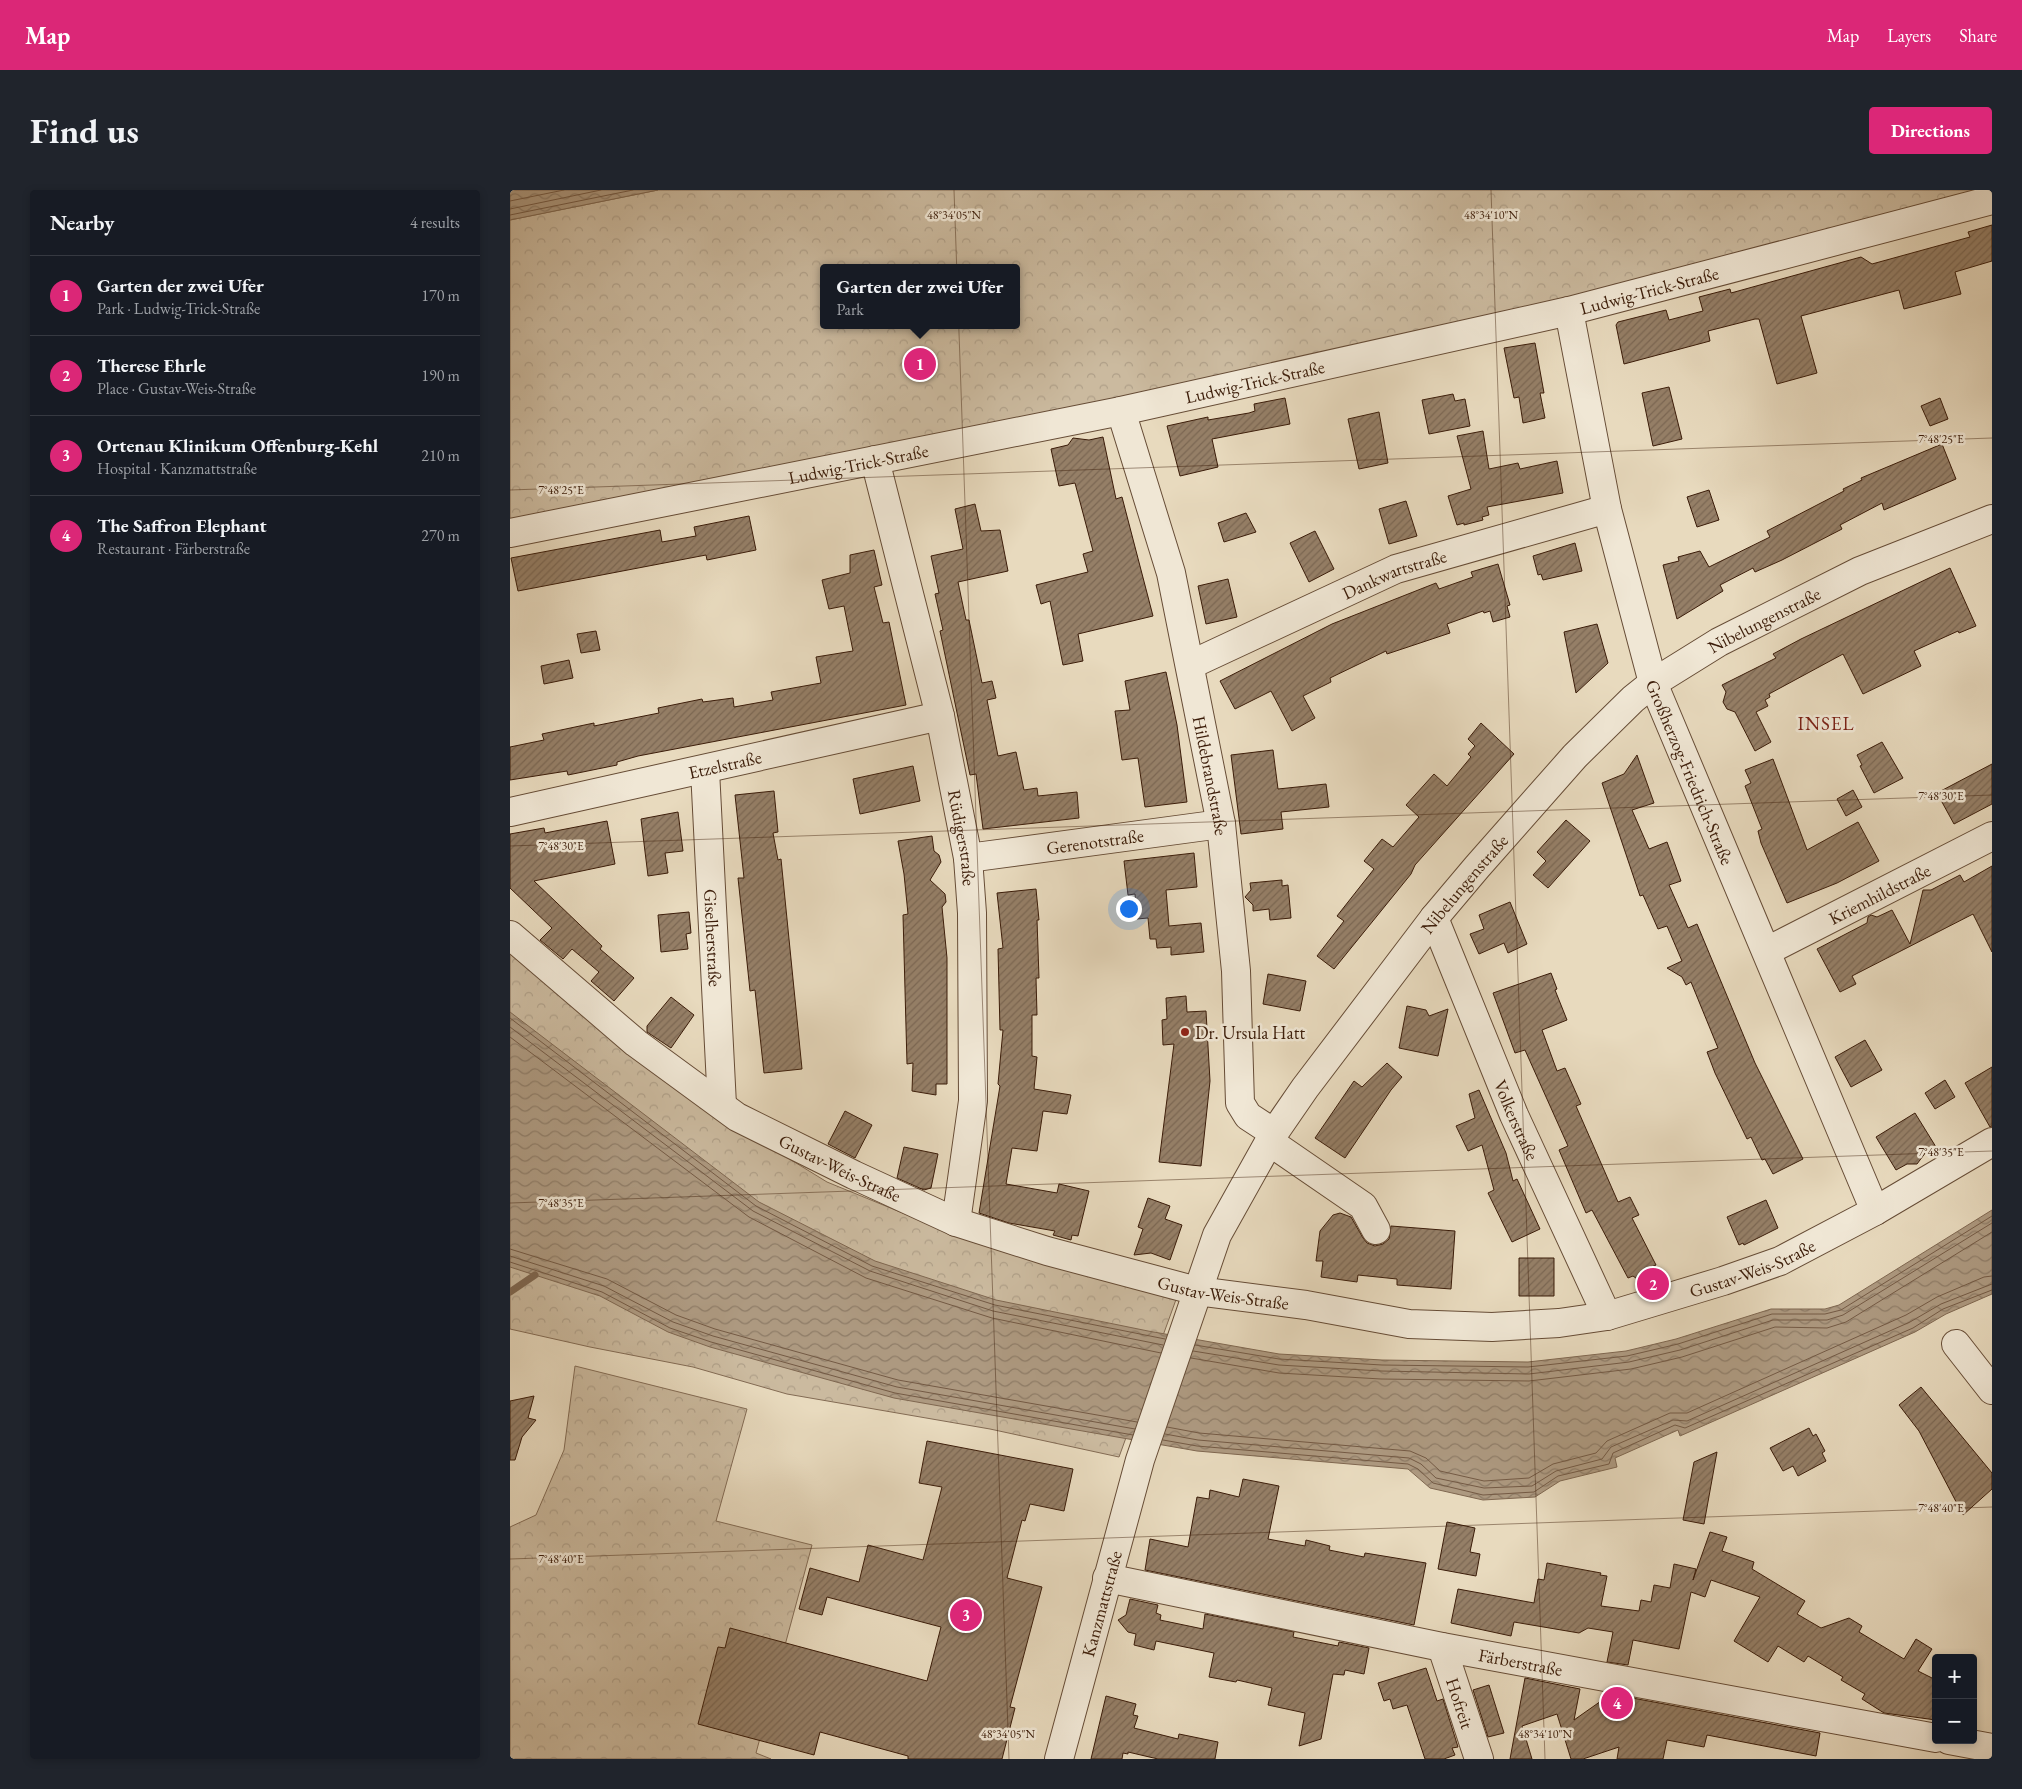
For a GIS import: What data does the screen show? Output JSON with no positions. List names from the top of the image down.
{
  "streets": {
    "street": [
      "Ludwig-Trick-Straße",
      "Dankwartstraße",
      "Nibelungenstraße",
      "Etzelstraße",
      "Großherzog-Friedrich-Straße",
      "Hildebrandstraße",
      "Rüdigerstraße",
      "Gerenotstraße",
      "Kriemhildstraße",
      "Giselherstraße",
      "Volkerstraße",
      "Gustav-Weis-Straße",
      "Kanzmattstraße",
      "Färberstraße",
      "Hofreit"
    ]
  },
  "crossings": [
    ["Ludwig-Trick-Straße", "Großherzog-Friedrich-Straße"],
    ["Ludwig-Trick-Straße", "Hildebrandstraße"],
    ["Ludwig-Trick-Straße", "Rüdigerstraße"],
    ["Dankwartstraße", "Großherzog-Friedrich-Straße"],
    ["Dankwartstraße", "Hildebrandstraße"],
    ["Nibelungenstraße", "Großherzog-Friedrich-Straße"],
    ["Nibelungenstraße", "Hildebrandstraße"],
    ["Nibelungenstraße", "Volkerstraße"],
    ["Nibelungenstraße", "Gustav-Weis-Straße"],
    ["Nibelungenstraße", "Kanzmattstraße"],
    ["Etzelstraße", "Rüdigerstraße"],
    ["Etzelstraße", "Giselherstraße"],
    ["Großherzog-Friedrich-Straße", "Kriemhildstraße"],
    ["Großherzog-Friedrich-Straße", "Gustav-Weis-Straße"],
    ["Hildebrandstraße", "Gerenotstraße"],
    ["Rüdigerstraße", "Gerenotstraße"],
    ["Rüdigerstraße", "Gustav-Weis-Straße"],
    ["Giselherstraße", "Gustav-Weis-Straße"],
    ["Volkerstraße", "Gustav-Weis-Straße"],
    ["Kanzmattstraße", "Färberstraße"],
    ["Färberstraße", "Hofreit"]
  ],
  "districts": ["INSEL"],
  "places": ["Dr. Ursula Hatt"],
  "page": {
    "header": "Map",
    "nav": ["Map", "Layers", "Share"],
    "buttons": "Directions",
    "title": "Find us",
    "heading": ["Nearby", "4 results"],
    "list": [
      {
        "mark": "1",
        "name": "Garten der zwei Ufer",
        "note": "Park · Ludwig-Trick-Straße",
        "value": "170 m"
      },
      {
        "mark": "2",
        "name": "Therese Ehrle",
        "note": "Place · Gustav-Weis-Straße",
        "value": "190 m"
      },
      {
        "mark": "3",
        "name": "Ortenau Klinikum Offenburg-Kehl",
        "note": "Hospital · Kanzmattstraße",
        "value": "210 m"
      },
      {
        "mark": "4",
        "name": "The Saffron Elephant",
        "note": "Restaurant · Färberstraße",
        "value": "270 m"
      }
    ],
    "popup": ["Garten der zwei Ufer", "Park"],
    "pins": [
      "1",
      "2",
      "3",
      "4"
    ],
    "map_buttons": ["+", "−"]
  },
  "coordinates": [
    "48°34'05\"N",
    "48°34'10\"N",
    "7°48'25\"E",
    "7°48'30\"E",
    "7°48'35\"E",
    "7°48'40\"E"
  ]
}
